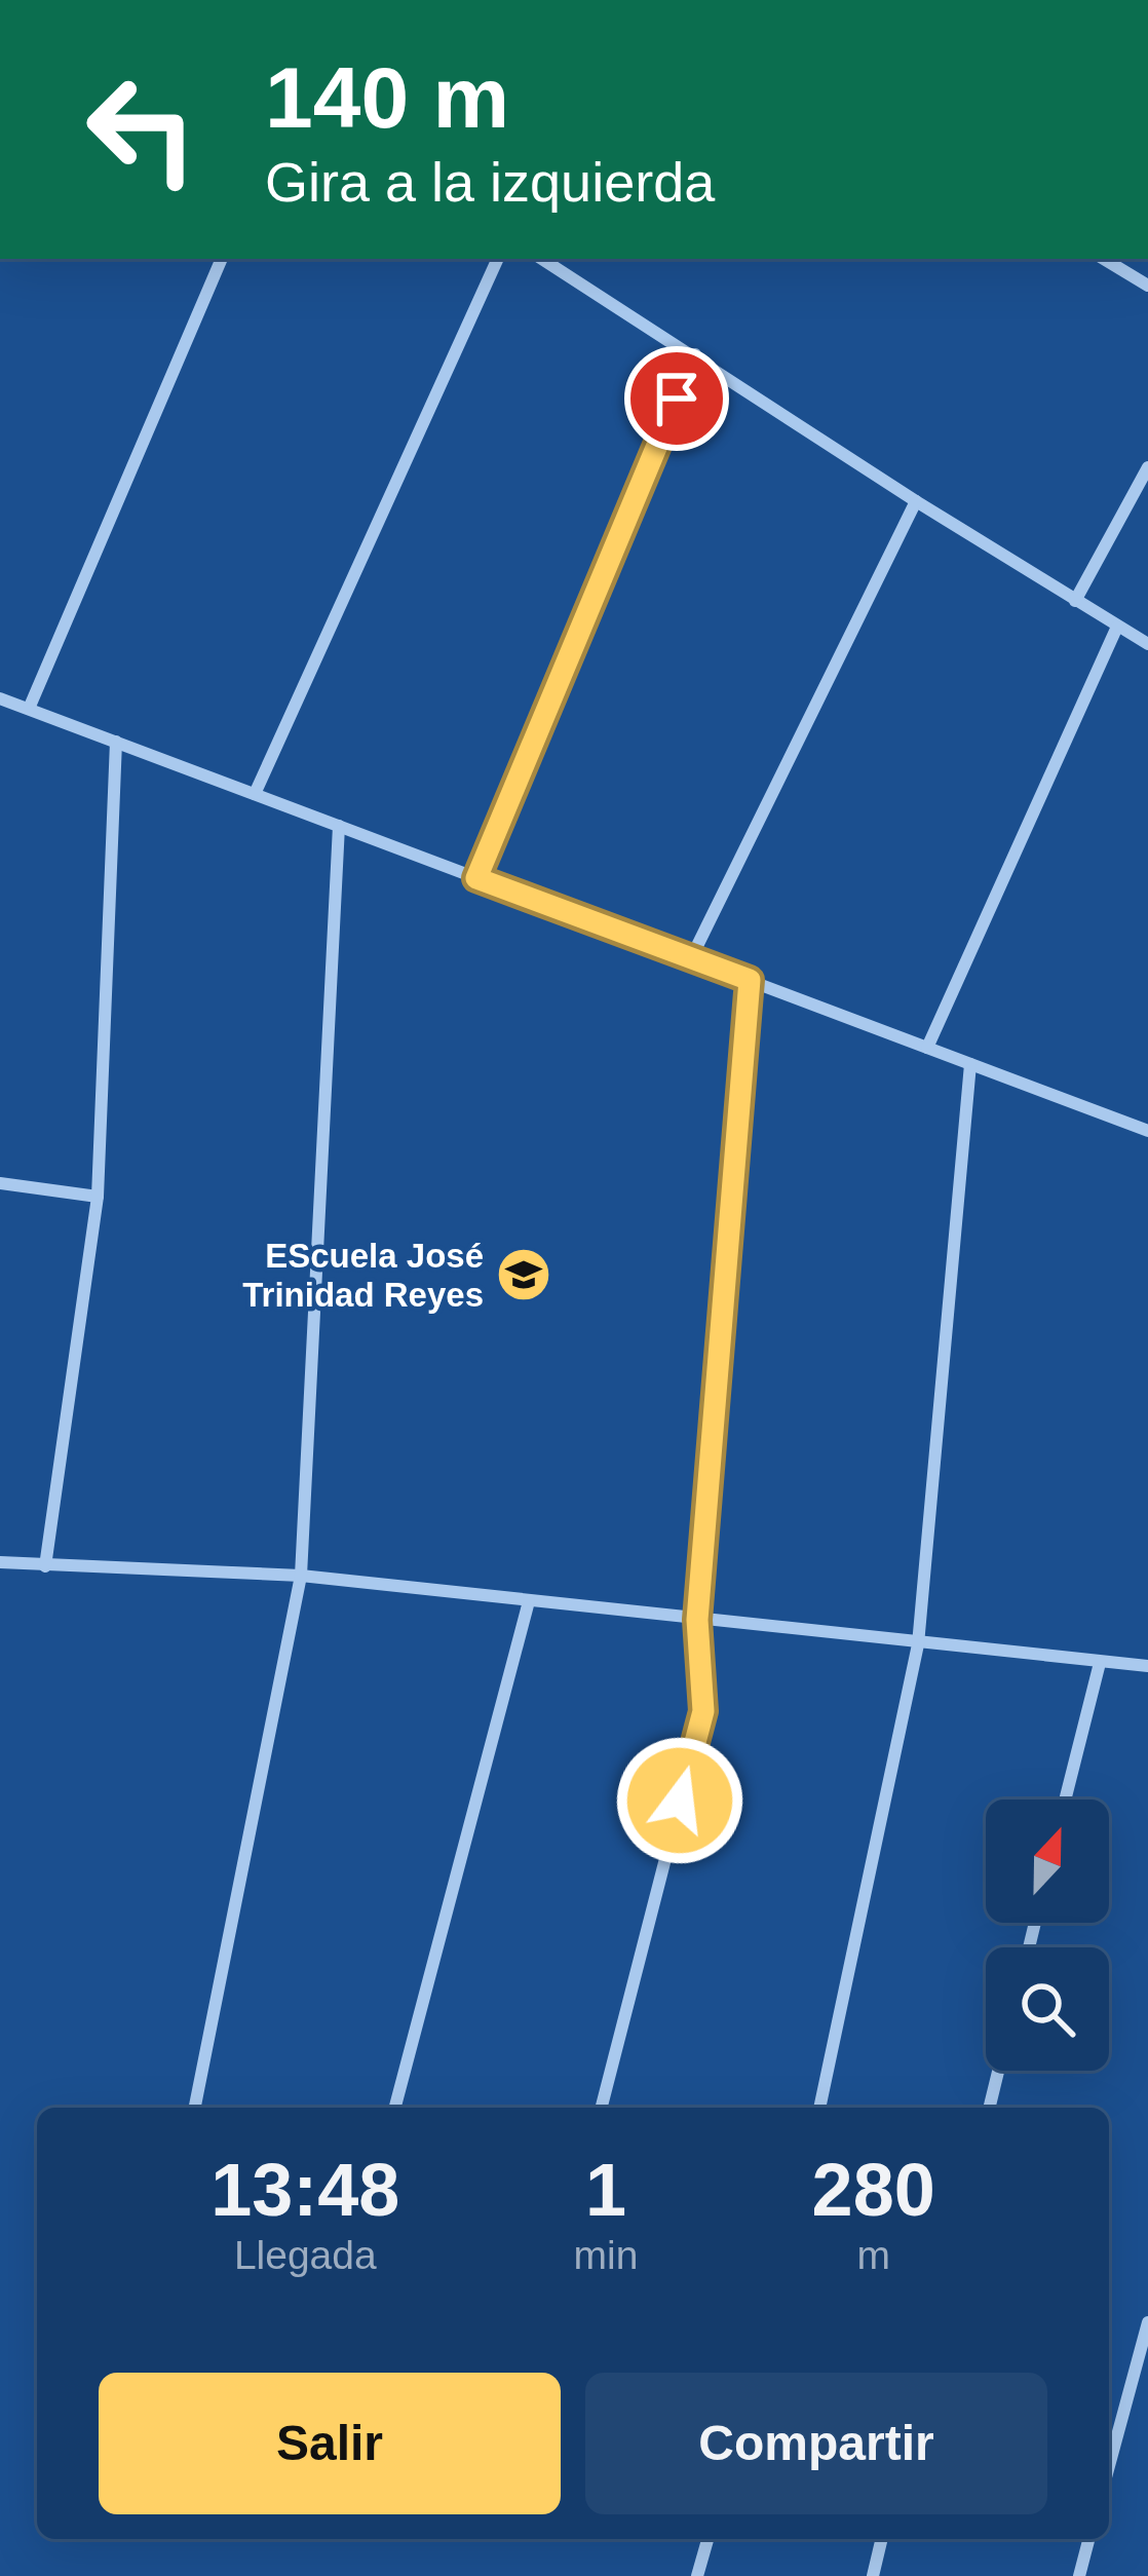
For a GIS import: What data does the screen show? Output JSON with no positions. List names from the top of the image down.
{
  "places": {
    "school or university": ["EScuela José Trinidad Reyes"]
  },
  "north": "top",
  "page": {
    "turn": ["140 m", "Gira a la izquierda"],
    "eta": [
      "13:48",
      "Llegada",
      "1",
      "min",
      "280",
      "m"
    ],
    "buttons": ["Salir", "Compartir"]
  }
}
